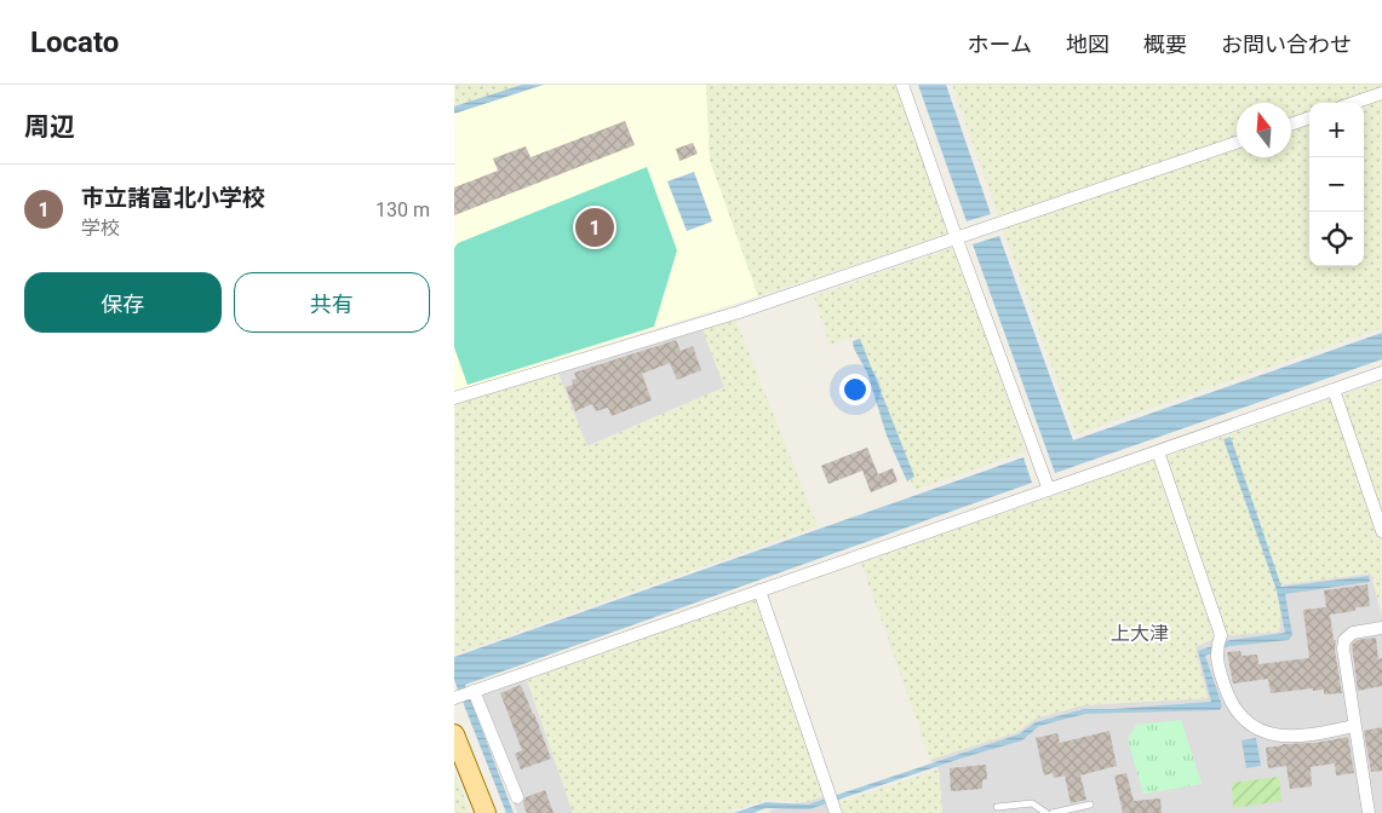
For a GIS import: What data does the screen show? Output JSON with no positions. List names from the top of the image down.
{
  "districts": ["上大津"],
  "north": "top",
  "page": {
    "header": "Locato",
    "nav": [
      "ホーム",
      "地図",
      "概要",
      "お問い合わせ"
    ],
    "heading": "周辺",
    "map_buttons": ["+", "−"],
    "list": [
      {
        "mark": "1",
        "name": "市立諸富北小学校",
        "note": "学校",
        "value": "130 m"
      }
    ],
    "pins": "1",
    "buttons": ["保存", "共有"]
  }
}
